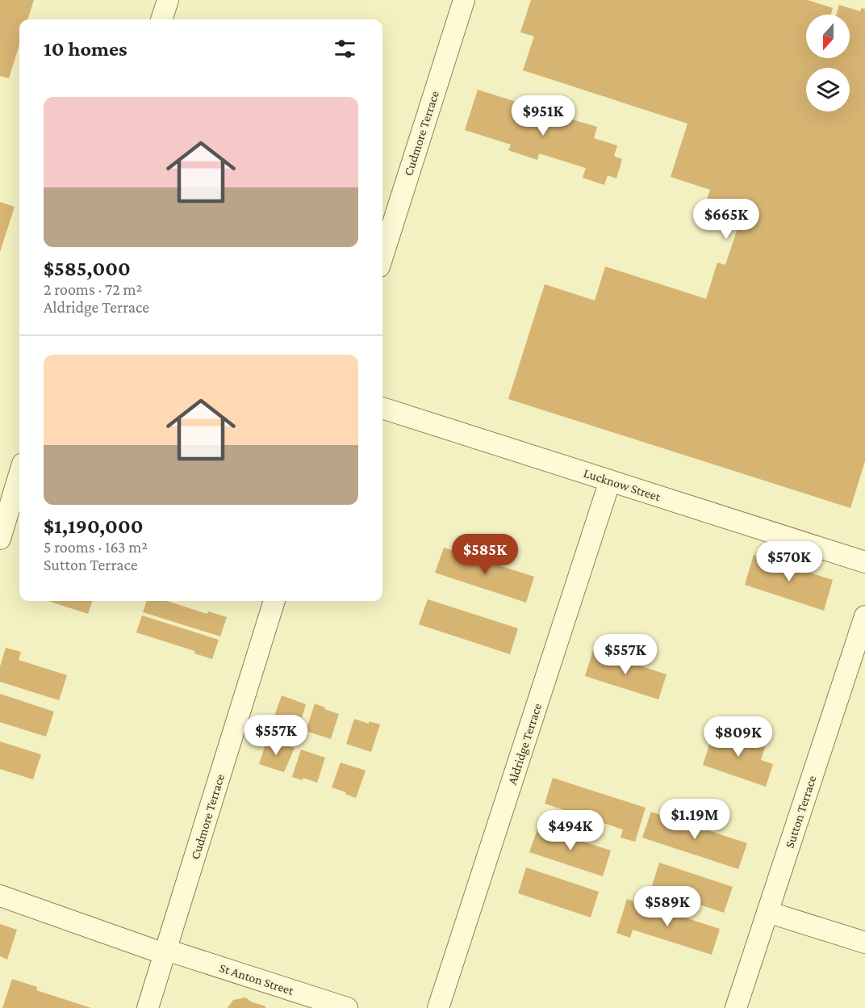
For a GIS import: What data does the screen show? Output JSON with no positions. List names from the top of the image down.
{
  "streets": {
    "street": [
      "Cudmore Terrace",
      "Lucknow Street",
      "Aldridge Terrace",
      "Sutton Terrace",
      "St Anton Street"
    ]
  },
  "crossings": [
    ["Cudmore Terrace", "St Anton Street"],
    ["Lucknow Street", "Aldridge Terrace"]
  ],
  "north": "bottom",
  "page": {
    "heading": "10 homes",
    "list": [
      {
        "name": "$585,000",
        "note": "2 rooms · 72 m² · Aldridge Terrace"
      },
      {
        "name": "$1,190,000",
        "note": "5 rooms · 163 m² · Sutton Terrace"
      }
    ],
    "price": [
      "$951K",
      "$665K",
      "$585K",
      "$570K",
      "$557K",
      "$557K",
      "$809K",
      "$1.19M",
      "$494K",
      "$589K"
    ]
  }
}
